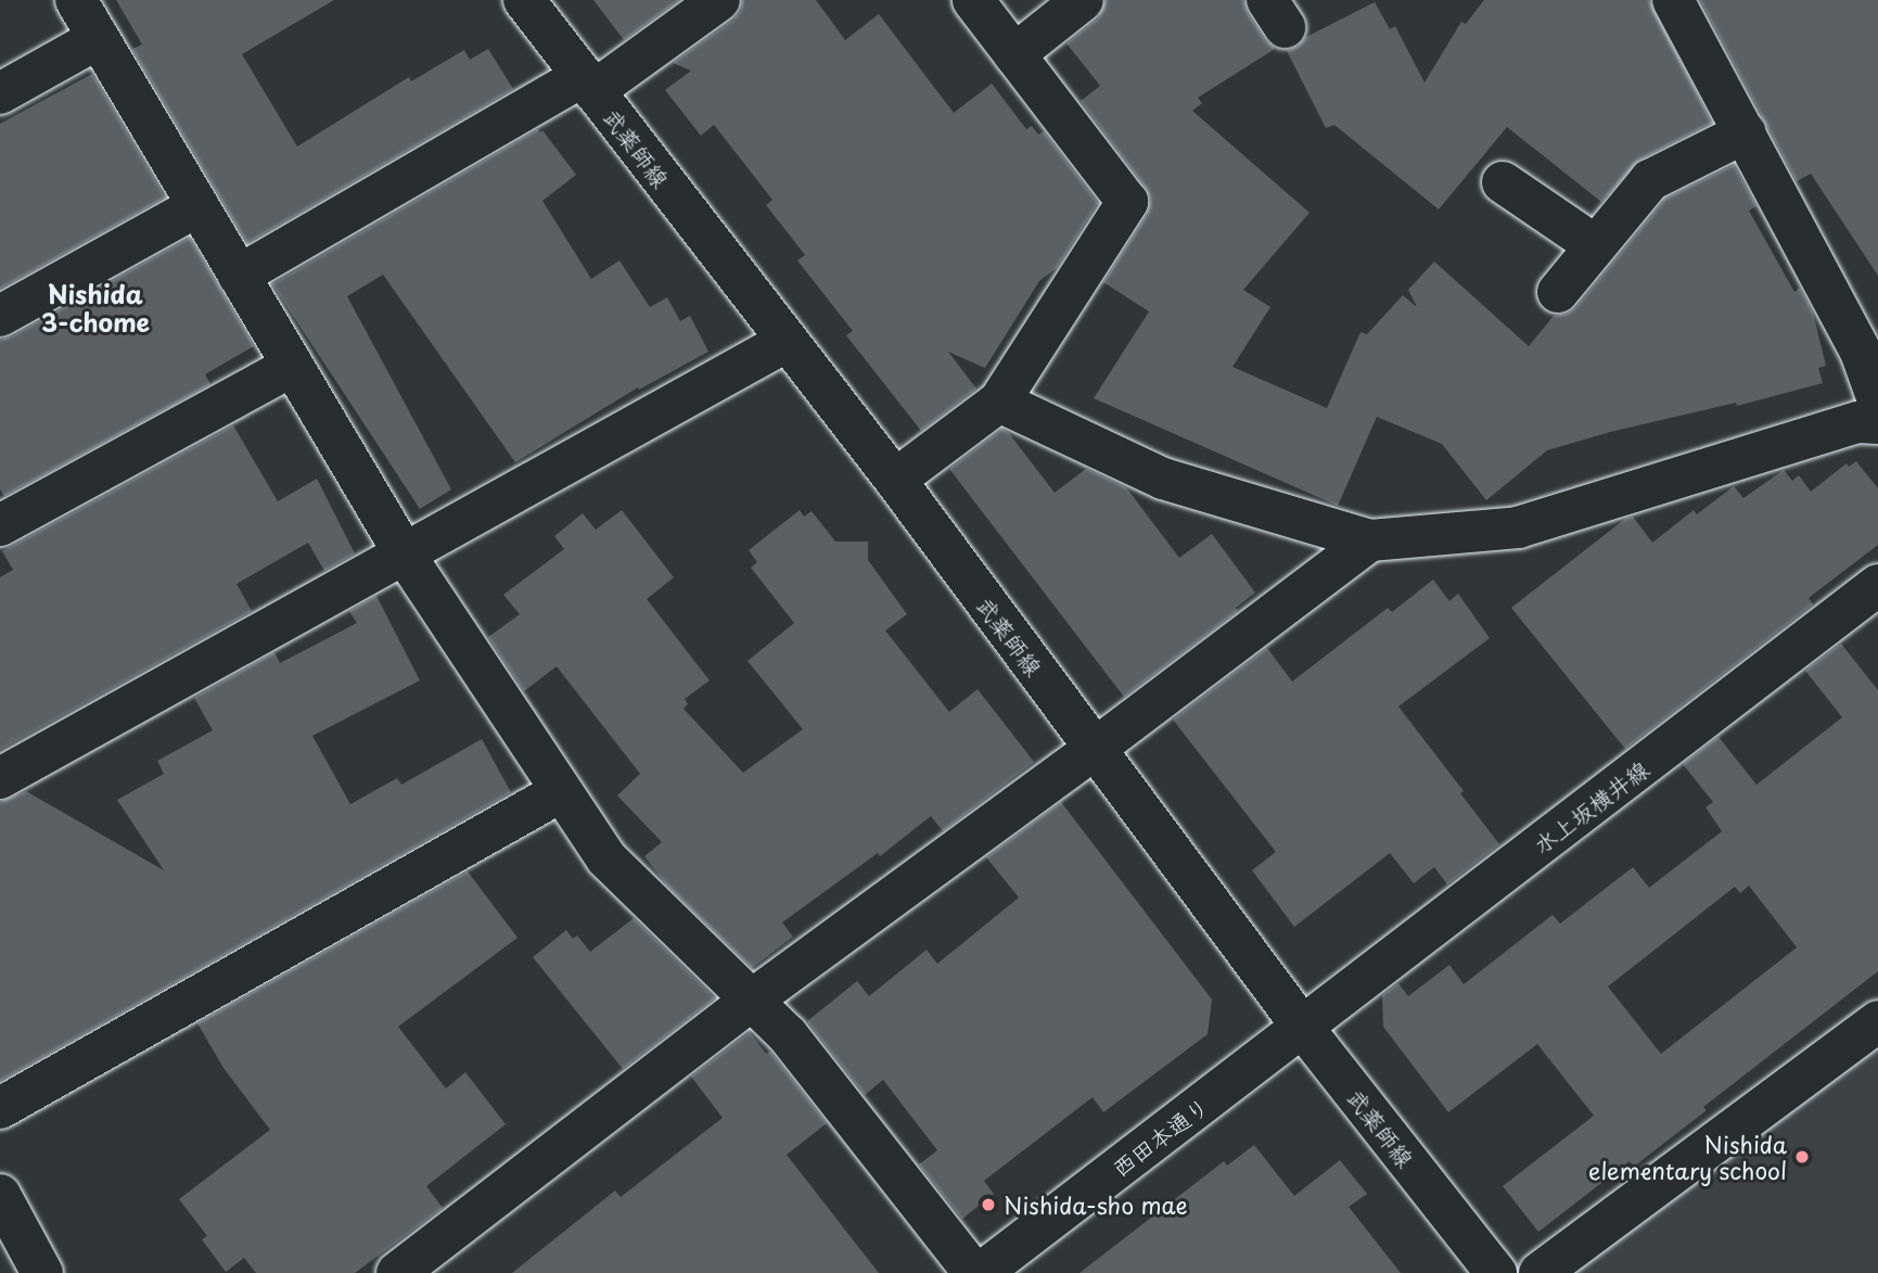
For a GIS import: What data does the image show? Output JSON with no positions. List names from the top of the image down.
{
  "streets": {
    "street": ["武薬師線", "水上坂横井線", "西田本通り"]
  },
  "crossings": [
    ["武薬師線", "水上坂横井線"],
    ["武薬師線", "西田本通り"],
    ["水上坂横井線", "西田本通り"]
  ],
  "districts": ["Nishida 3-chome"],
  "places": ["Nishida elementary school", "Nishida-sho mae"]
}
